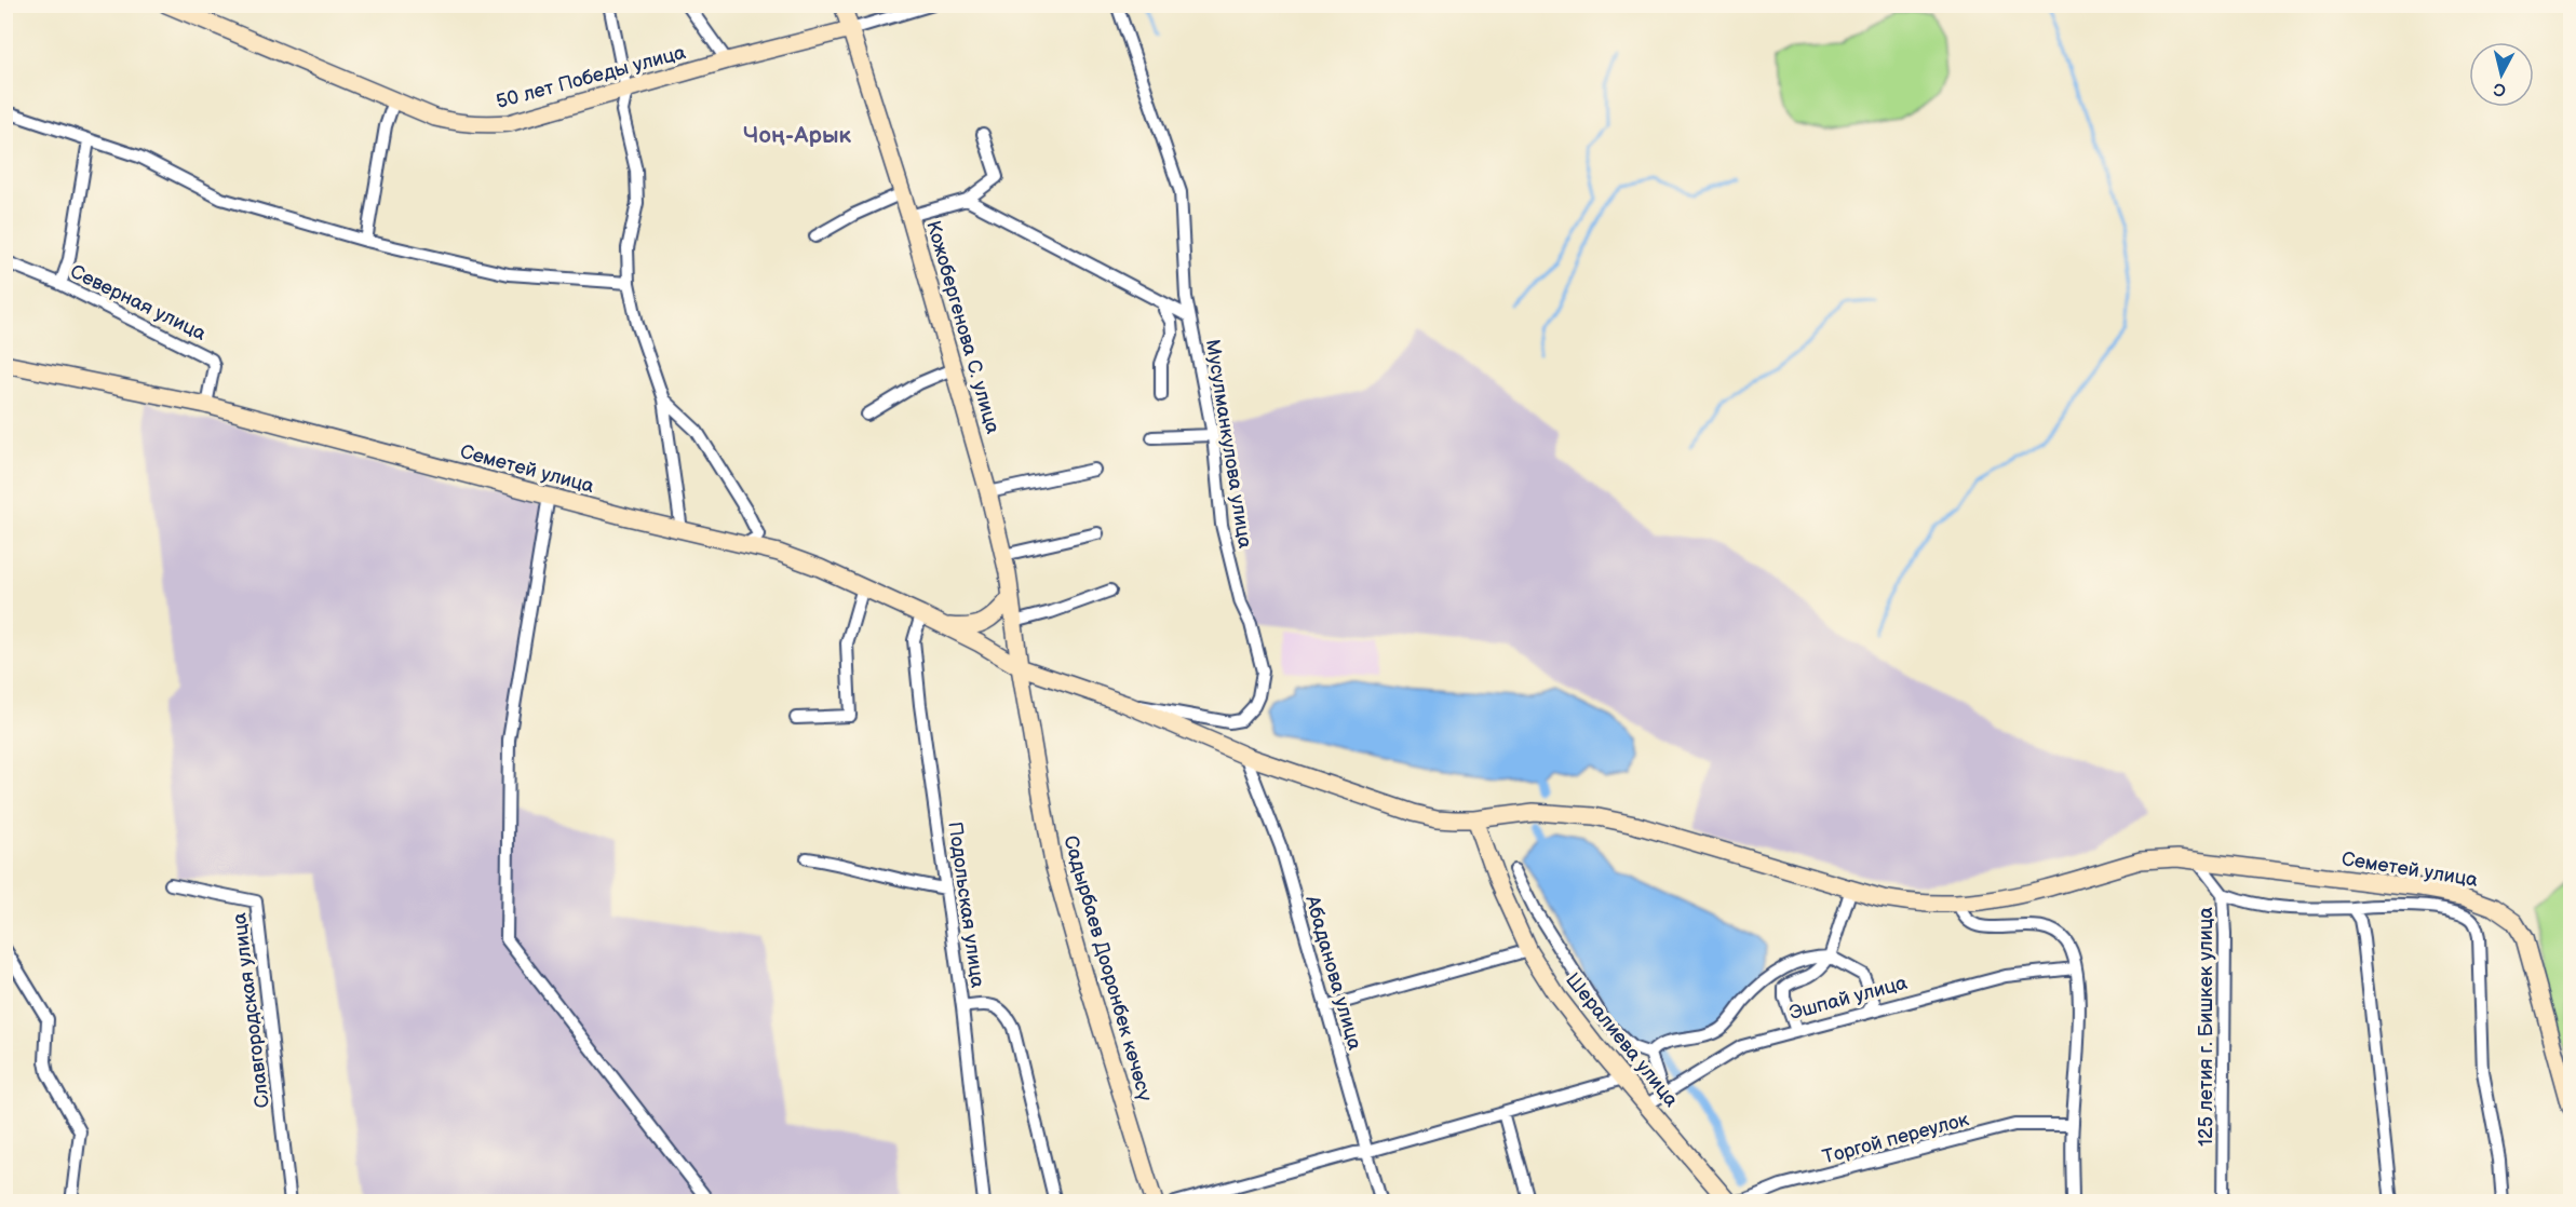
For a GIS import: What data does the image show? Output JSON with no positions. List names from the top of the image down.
{
  "streets": {
    "main road": [
      "50 лет Победы улица",
      "Кожобергенова С. улица",
      "Семетей улица",
      "Садырбаев Дооронбек көчөсү",
      "Шералиева улица"
    ],
    "street": [
      "Северная улица",
      "Мусулманкулова улица",
      "Подольская улица",
      "Абаданова улица",
      "Эшпай улица",
      "Славгородская улица",
      "125 летия г. Бишкек улица",
      "Торгой переулок"
    ]
  },
  "crossings": [
    ["50 лет Победы улица", "Кожобергенова С. улица"],
    ["Северная улица", "Семетей улица"],
    ["Кожобергенова С. улица", "Семетей улица"],
    ["Кожобергенова С. улица", "Садырбаев Дооронбек көчөсү"],
    ["Мусулманкулова улица", "Семетей улица"],
    ["Семетей улица", "Подольская улица"],
    ["Семетей улица", "Садырбаев Дооронбек көчөсү"],
    ["Семетей улица", "Абаданова улица"],
    ["Семетей улица", "125 летия г. Бишкек улица"],
    ["Семетей улица", "Шералиева улица"],
    ["Эшпай улица", "Шералиева улица"],
    ["Шералиева улица", "Торгой переулок"]
  ],
  "districts": ["Чоң-Арык"],
  "north": "bottom"
}
